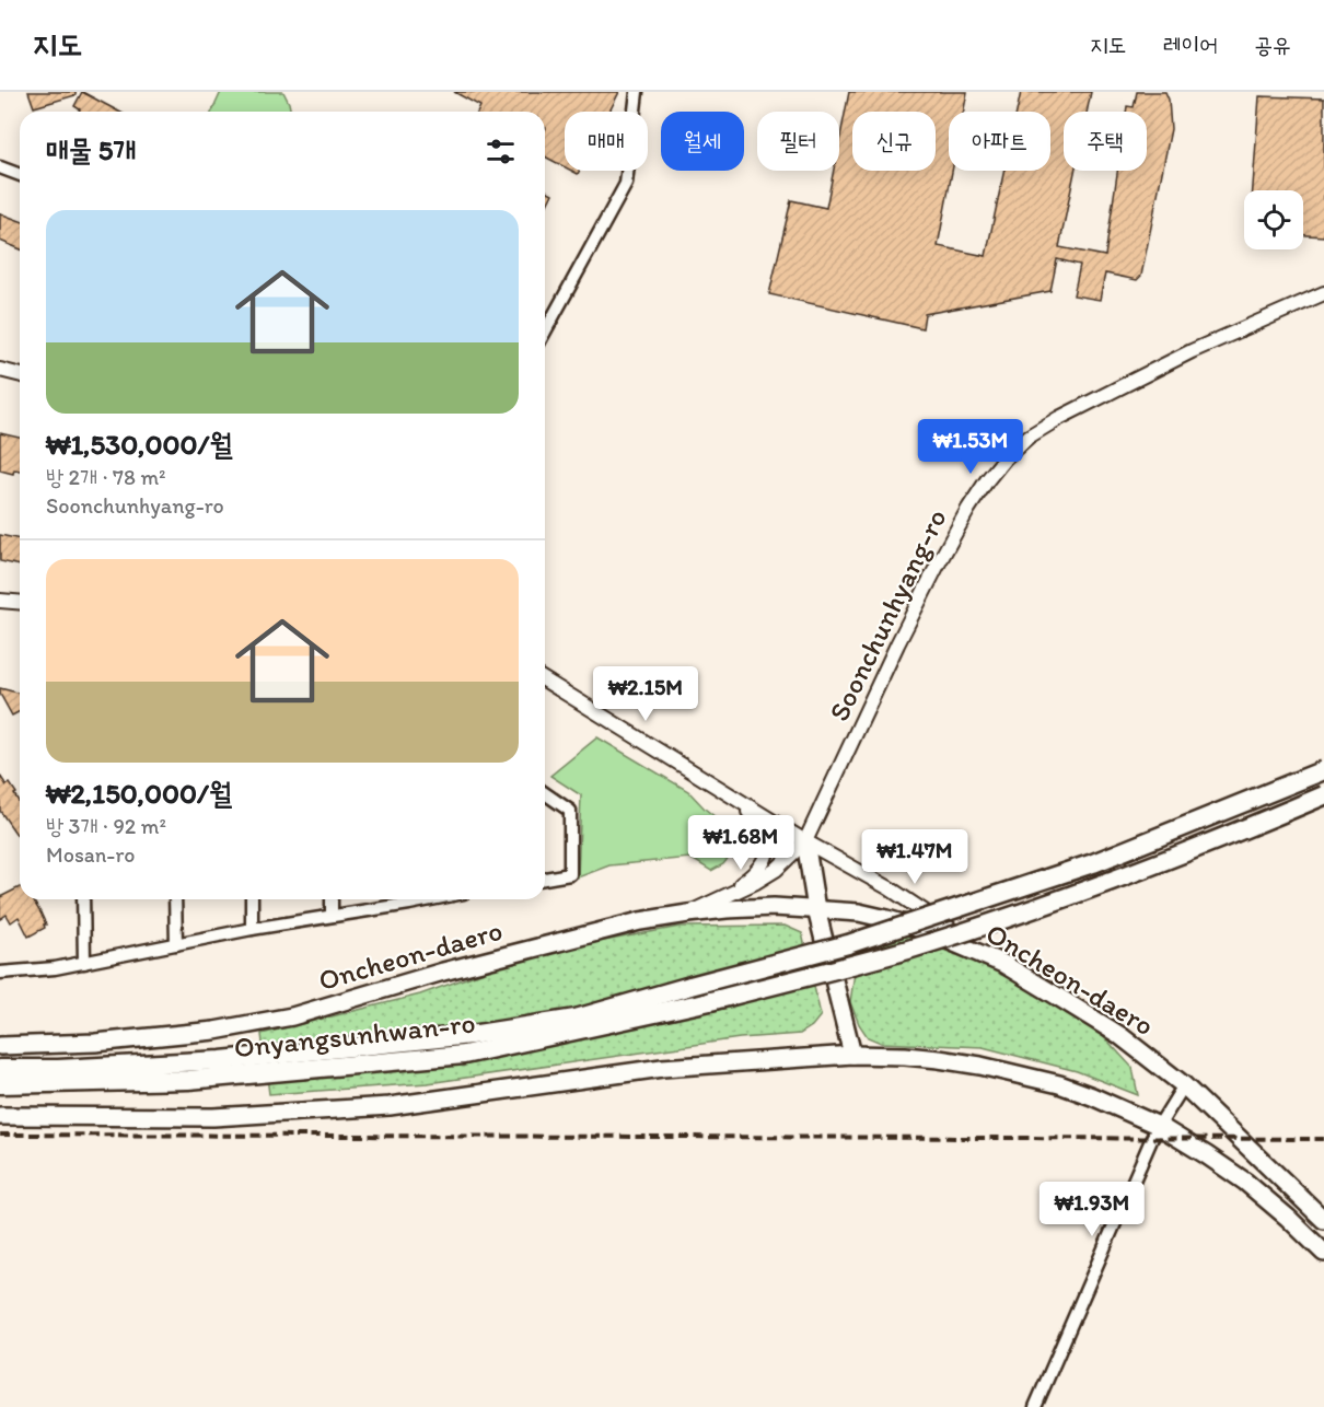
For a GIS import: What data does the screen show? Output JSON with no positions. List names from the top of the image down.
{
  "streets": {
    "highway": ["Onyangsunhwan-ro"],
    "main road": ["Oncheon-daero"],
    "street": ["Soonchunhyang-ro"]
  },
  "page": {
    "header": "지도",
    "nav": ["지도", "레이어", "공유"],
    "chip": [
      "매매",
      "월세",
      "필터",
      "신규",
      "아파트",
      "주택"
    ],
    "heading": "매물 5개",
    "list": [
      {
        "name": "₩1,530,000/월",
        "note": "방 2개 · 78 m² · Soonchunhyang-ro"
      },
      {
        "name": "₩2,150,000/월",
        "note": "방 3개 · 92 m² · Mosan-ro"
      }
    ],
    "price": [
      "₩1.53M",
      "₩2.15M",
      "₩1.68M",
      "₩1.47M",
      "₩1.93M"
    ]
  }
}
